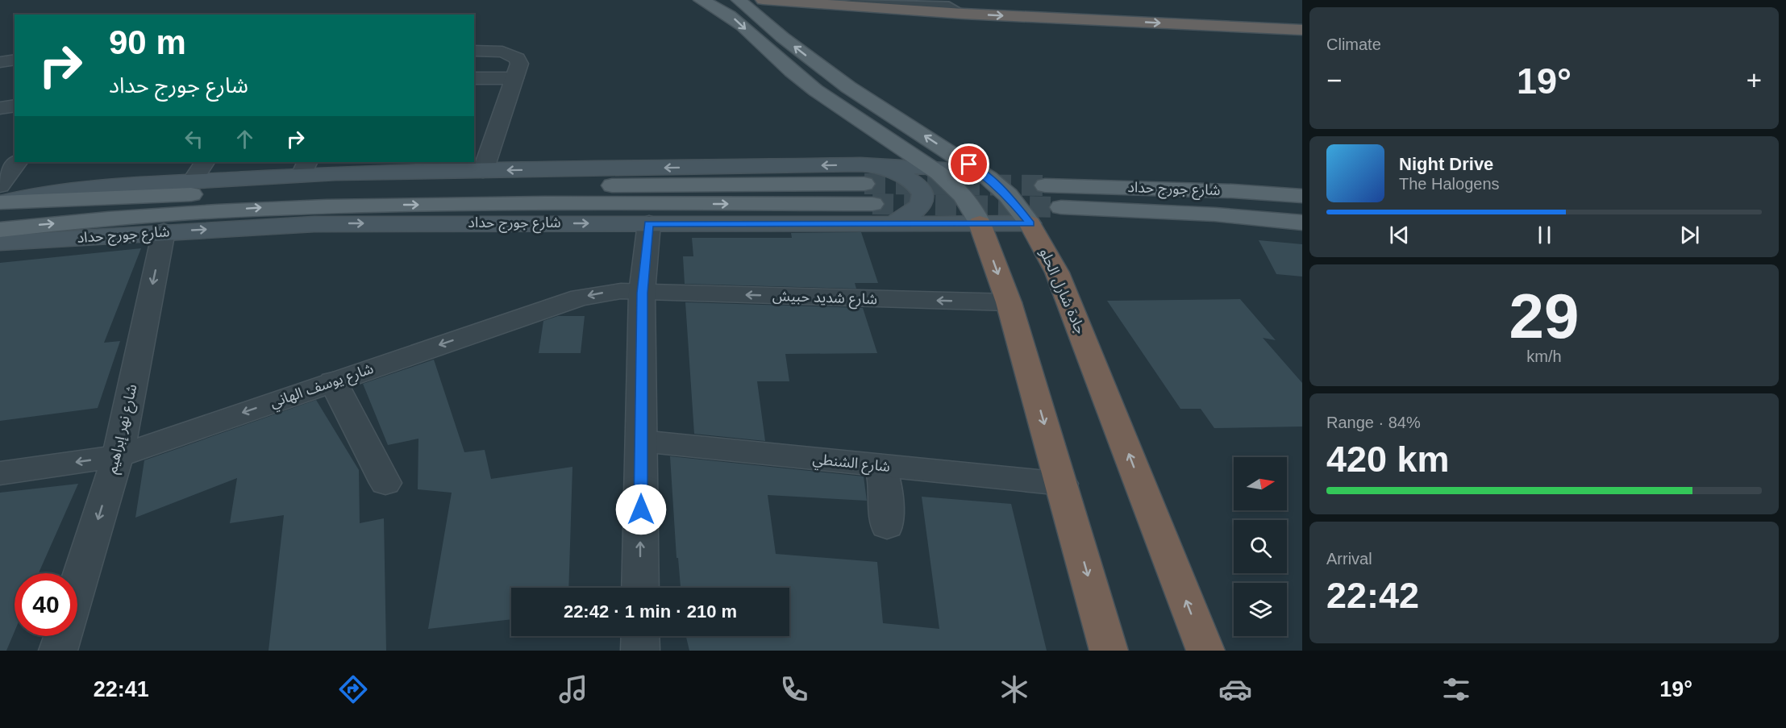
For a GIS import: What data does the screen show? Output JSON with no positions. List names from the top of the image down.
{
  "streets": {
    "highway": ["جادة شارل الحلو"],
    "main road": ["شارع جورج حداد"],
    "street": [
      "شارع شديد حبيش",
      "شارع يوسف الهاني",
      "شارع نهر إبراهيم",
      "شارع الشنطي"
    ]
  },
  "crossings": [
    ["شارع جورج حداد", "جادة شارل الحلو"],
    ["شارع جورج حداد", "شارع نهر إبراهيم"],
    ["شارع شديد حبيش", "شارع يوسف الهاني"],
    ["شارع يوسف الهاني", "شارع نهر إبراهيم"]
  ],
  "one_way": ["شارع شديد حبيش", "شارع يوسف الهاني", "شارع نهر إبراهيم"],
  "north": "right",
  "page": {
    "tile": [
      "Climate",
      ["29", "km/h"],
      ["Range · 84%", "420 km"],
      ["Arrival", "22:42"]
    ],
    "turn": ["90 m", "شارع جورج حداد"],
    "heat": ["−", "19°", "+"],
    "song": ["Night Drive", "The Halogens"],
    "limit": "40",
    "trip": "22:42 · 1 min · 210 m",
    "tabs": ["22:41", "19°"]
  }
}
